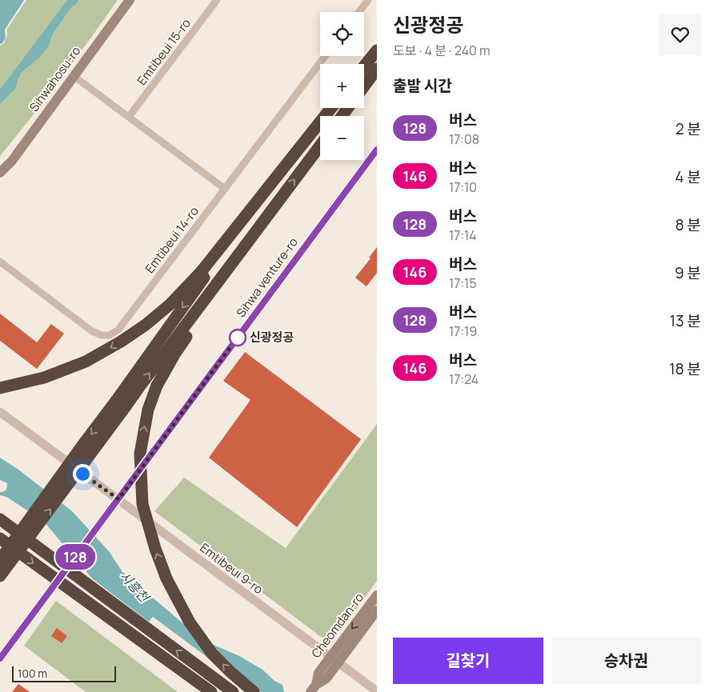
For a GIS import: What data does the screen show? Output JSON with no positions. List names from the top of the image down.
{
  "streets": {
    "main road": ["Sihwahosu-ro", "Cheomdan-ro"],
    "street": [
      "Emtibeui 15-ro",
      "Emtibeui 14-ro",
      "Sihwa venture-ro",
      "Emtibeui 9-ro"
    ]
  },
  "crossings": [
    ["Sihwa venture-ro", "Emtibeui 9-ro"],
    ["Emtibeui 9-ro", "Cheomdan-ro"]
  ],
  "water": ["시흥천"],
  "places": ["신광정공"],
  "lines": ["bus line 128"],
  "scale_bar": "100 m",
  "page": {
    "on_map": "128",
    "heading": [
      ["신광정공", "도보 · 4 분 · 240 m"],
      "출발 시간"
    ],
    "map_buttons": ["+", "−"],
    "list": [
      {
        "mark": "128",
        "name": "버스",
        "note": "17:08",
        "value": "2 분"
      },
      {
        "mark": "146",
        "name": "버스",
        "note": "17:10",
        "value": "4 분"
      },
      {
        "mark": "128",
        "name": "버스",
        "note": "17:14",
        "value": "8 분"
      },
      {
        "mark": "146",
        "name": "버스",
        "note": "17:15",
        "value": "9 분"
      },
      {
        "mark": "128",
        "name": "버스",
        "note": "17:19",
        "value": "13 분"
      },
      {
        "mark": "146",
        "name": "버스",
        "note": "17:24",
        "value": "18 분"
      }
    ],
    "buttons": ["길찾기", "승차권"],
    "scale": "100 m"
  }
}
